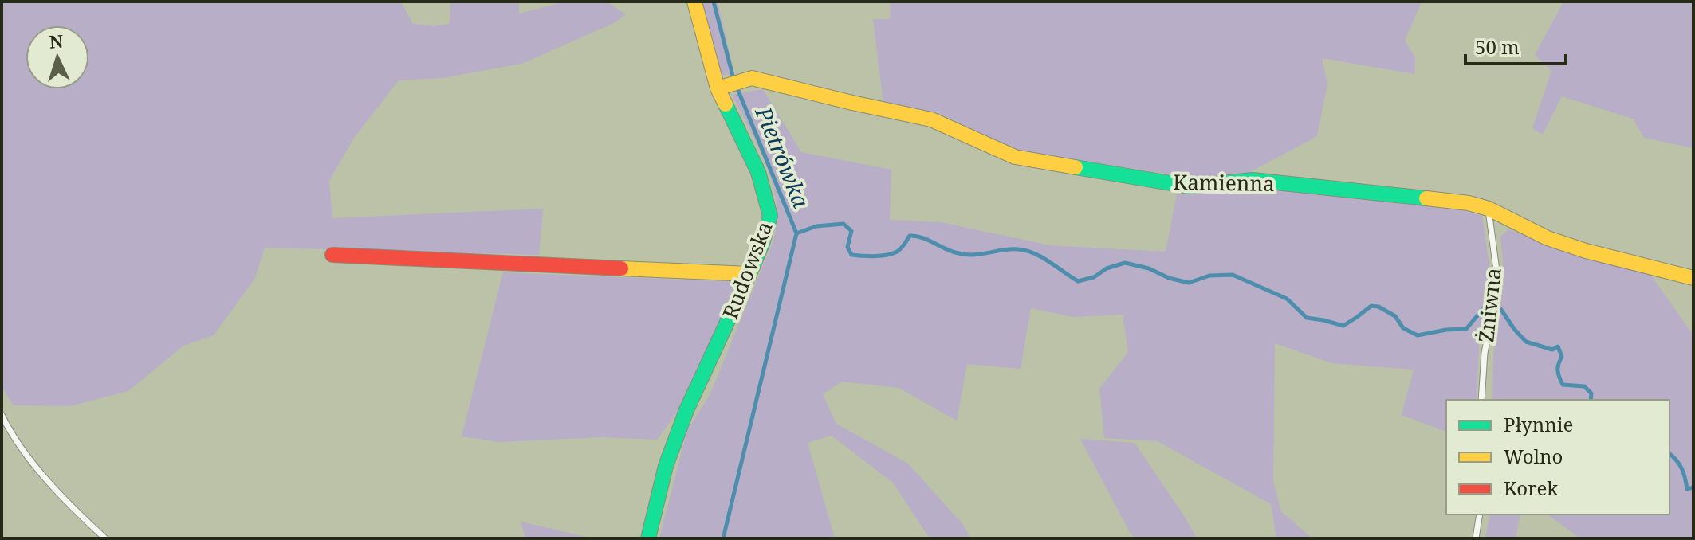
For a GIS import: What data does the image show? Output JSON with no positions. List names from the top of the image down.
{
  "streets": {
    "street": ["Kamienna", "Rudowska"],
    "lane": ["Żniwna"]
  },
  "crossings": [
    ["Kamienna", "Rudowska"],
    ["Kamienna", "Żniwna"]
  ],
  "water": ["Pietrówka"],
  "legend": ["Płynnie", "Wolno", "Korek"],
  "scale_bar": "50 m",
  "north": "top"
}
